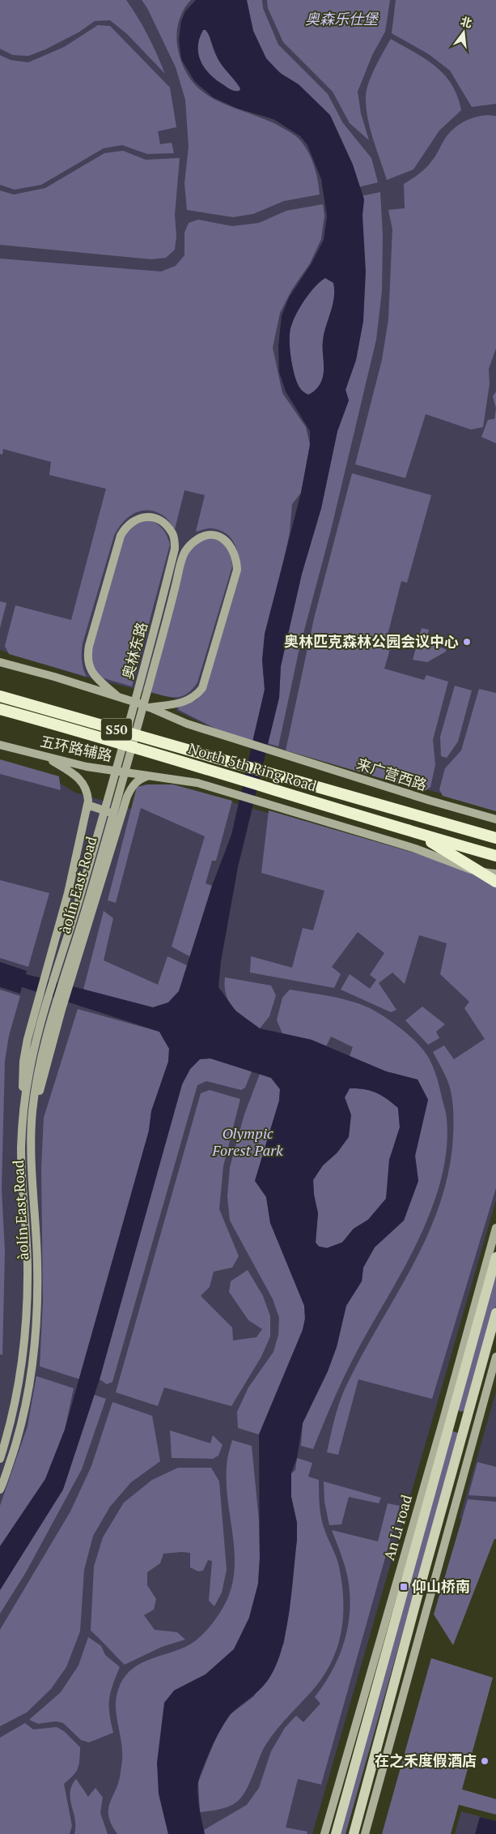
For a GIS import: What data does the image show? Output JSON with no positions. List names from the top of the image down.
{
  "streets": {
    "highway": ["S50", "North 5th Ring Road"],
    "main road": [
      "奥林东路",
      "五环路辅路",
      "来广营西路",
      "àolín East Road",
      "An Li road"
    ]
  },
  "crossings": [
    ["奥林东路", "来广营西路"],
    ["奥林东路", "àolín East Road"],
    ["来广营西路", "àolín East Road"]
  ],
  "parks": ["奥森乐仕堡", "Olympic Forest Park"],
  "places": {
    "other": ["奥林匹克森林公园会议中心", "在之禾度假酒店"],
    "transit": ["仰山桥南"]
  },
  "north": "top"
}
